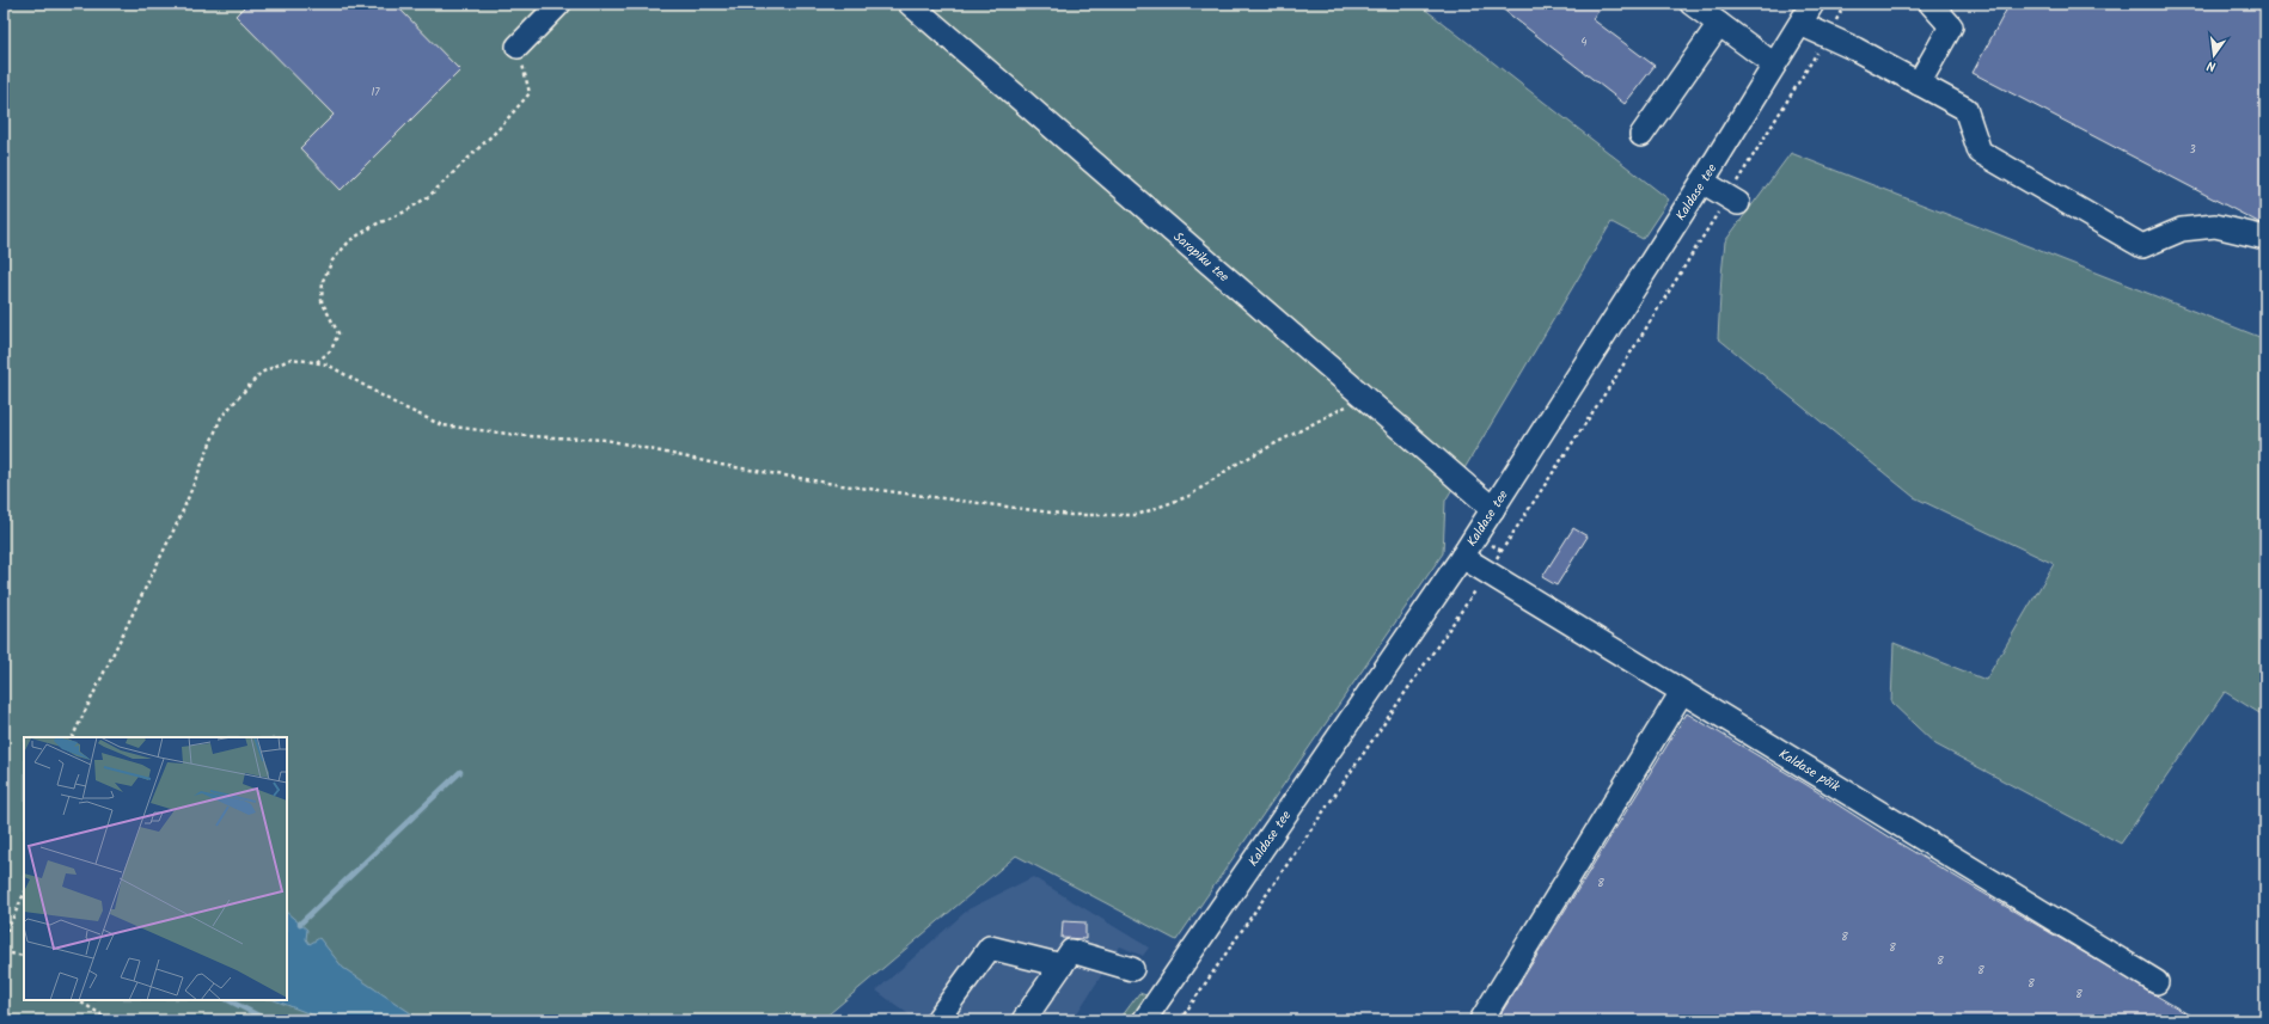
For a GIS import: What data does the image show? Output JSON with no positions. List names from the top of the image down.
{
  "streets": {
    "street": ["Kaldase tee", "Sarapiku tee", "Kaldase põik"]
  },
  "crossings": [
    ["Kaldase tee", "Sarapiku tee"],
    ["Kaldase tee", "Kaldase põik"]
  ],
  "house_numbers": [
    "4",
    "17",
    "3",
    "8",
    "8",
    "8",
    "8",
    "8",
    "8",
    "8"
  ],
  "north": "bottom"
}
